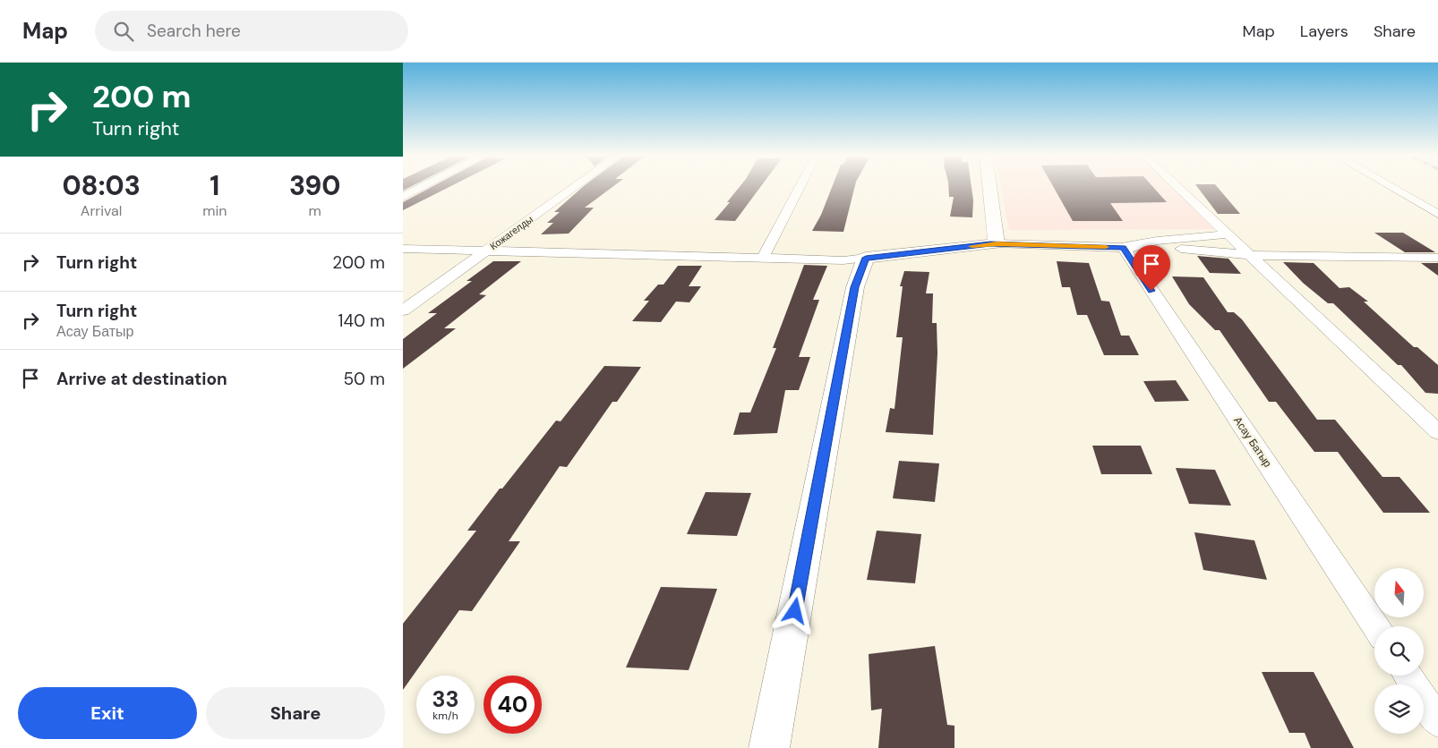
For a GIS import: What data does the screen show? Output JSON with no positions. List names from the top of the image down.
{
  "streets": {
    "street": ["Кожагелды", "Асау Батыр"]
  },
  "north": "top",
  "page": {
    "header": "Map",
    "search": "Search here",
    "nav": ["Map", "Layers", "Share"],
    "turn": ["200 m", "Turn right"],
    "eta": [
      "08:03",
      "Arrival",
      "1",
      "min",
      "390",
      "m"
    ],
    "list": [
      {
        "name": "Turn right",
        "value": "200 m"
      },
      {
        "name": "Turn right",
        "note": "Асау Батыр",
        "value": "140 m"
      },
      {
        "name": "Arrive at destination",
        "value": "50 m"
      }
    ],
    "speed": "33 km/h",
    "limit": "40",
    "buttons": ["Exit", "Share"]
  }
}
